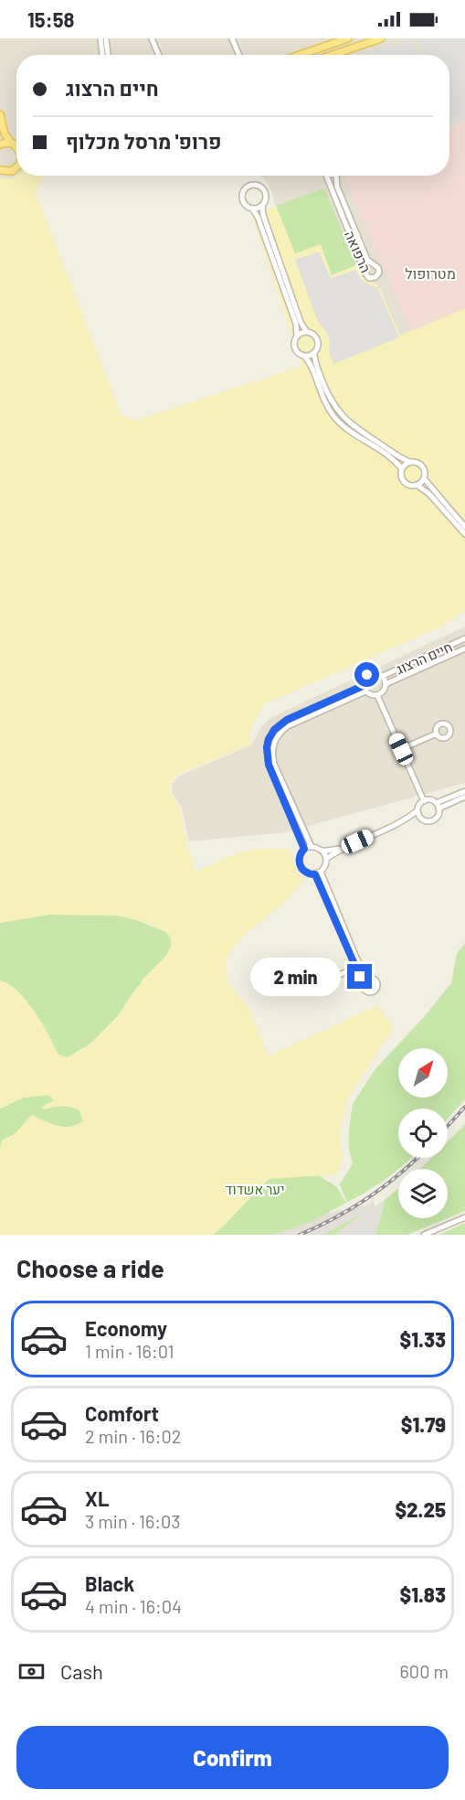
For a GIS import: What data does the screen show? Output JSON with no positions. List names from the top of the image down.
{
  "streets": {
    "street": ["הרפואה", "חיים הרצוג"]
  },
  "districts": ["מטרופול"],
  "parks": ["יער אשדוד"],
  "north": "top right",
  "page": {
    "status": "15:58",
    "banner": ["חיים הרצוג", "פרופ' מרסל מכלוף"],
    "bubble": "2 min",
    "heading": "Choose a ride",
    "list": [
      {
        "name": "Economy",
        "note": "1 min · 16:01",
        "value": "$1.33"
      },
      {
        "name": "Comfort",
        "note": "2 min · 16:02",
        "value": "$1.79"
      },
      {
        "name": "XL",
        "note": "3 min · 16:03",
        "value": "$2.25"
      },
      {
        "name": "Black",
        "note": "4 min · 16:04",
        "value": "$1.83"
      }
    ],
    "pay": ["Cash", "600 m"],
    "buttons": "Confirm"
  }
}
